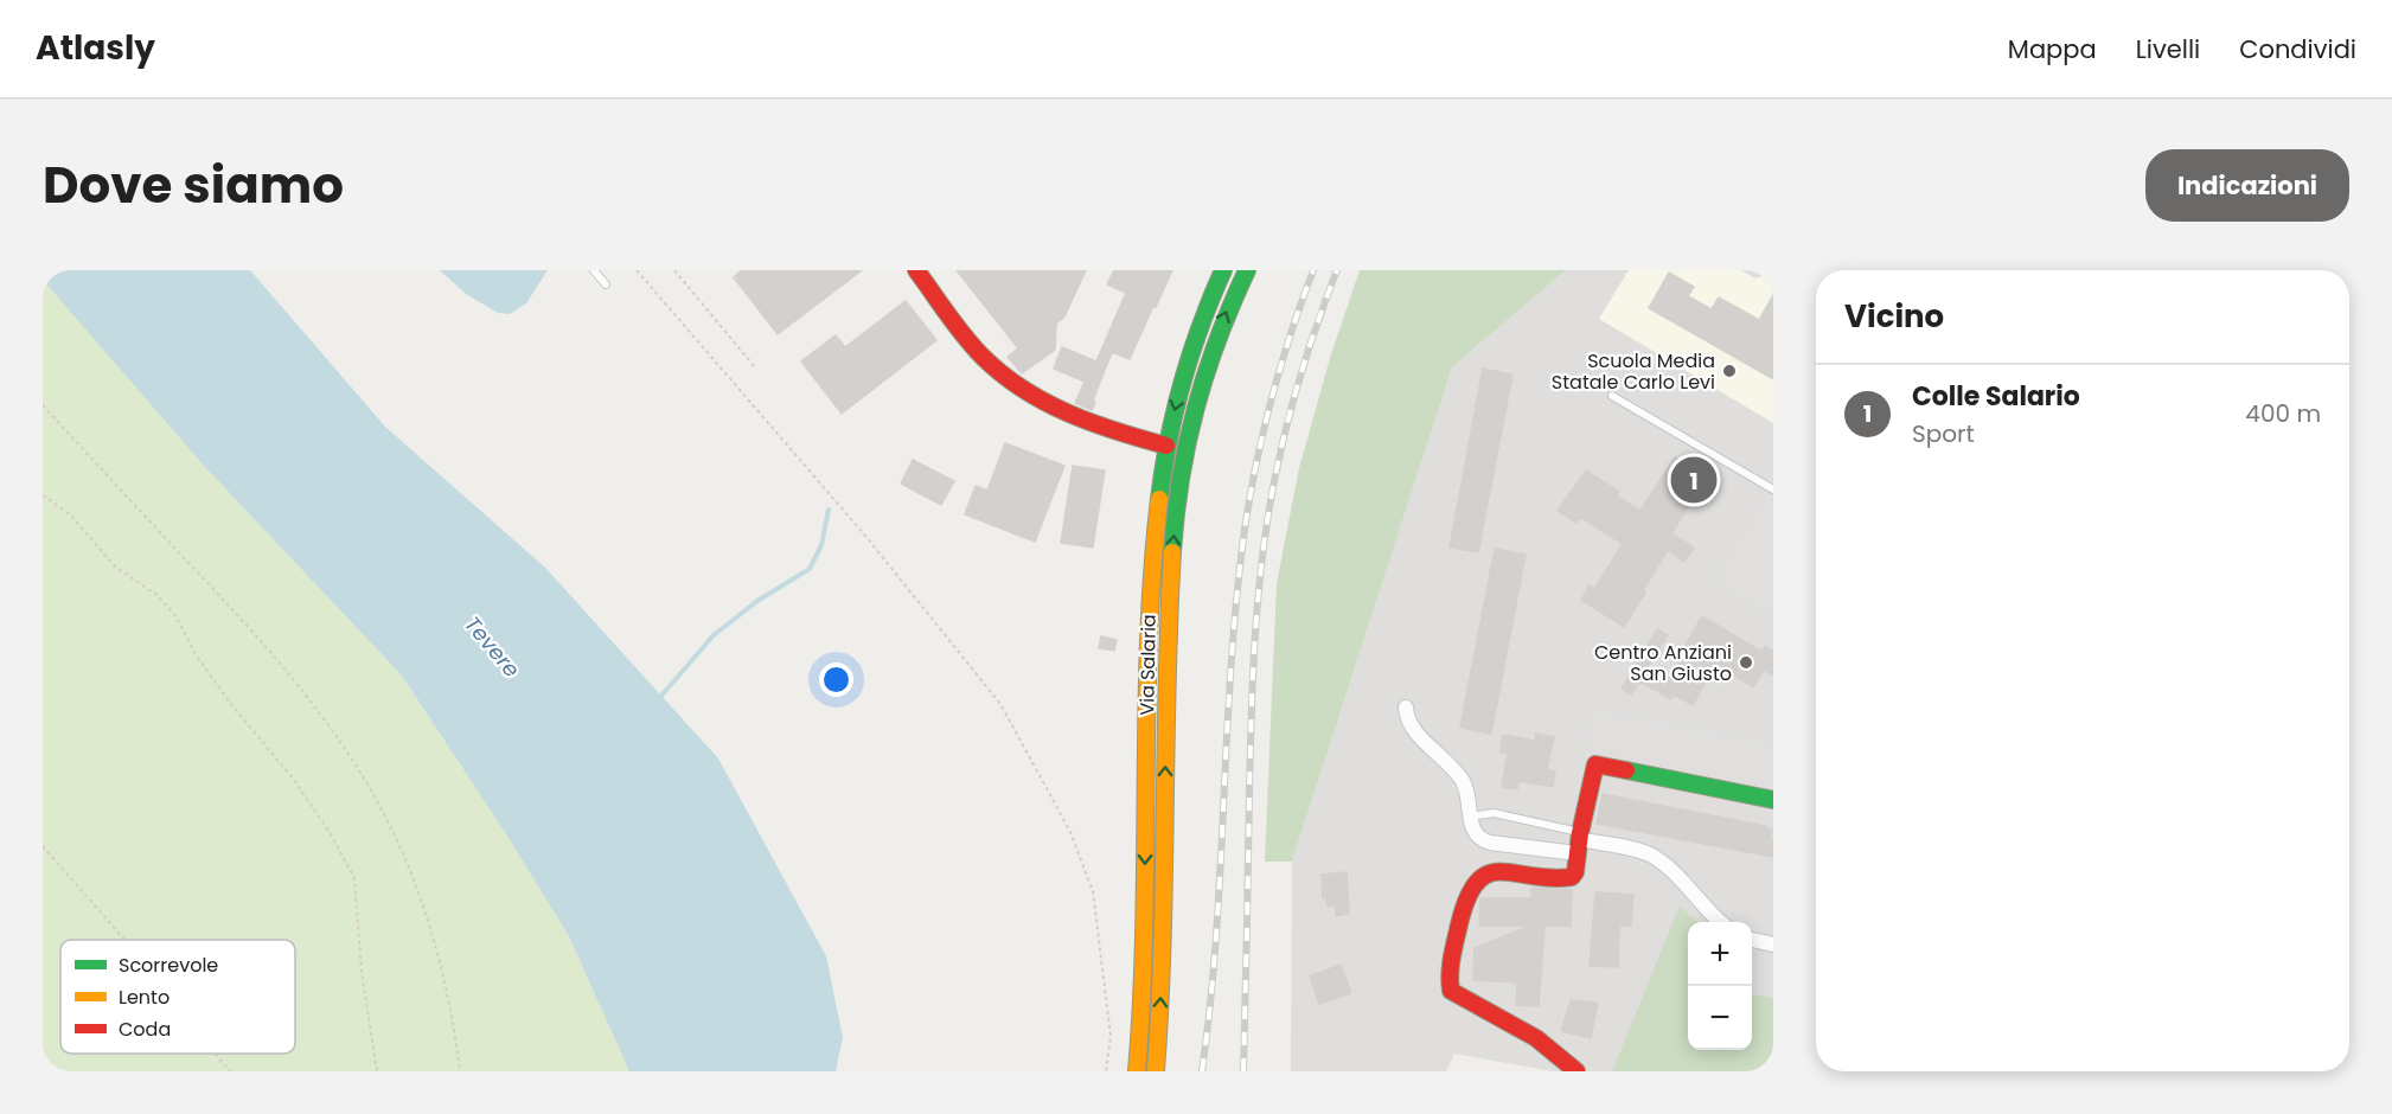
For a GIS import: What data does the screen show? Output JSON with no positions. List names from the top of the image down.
{
  "streets": {
    "main road": ["Via Salaria"]
  },
  "water": ["Tevere"],
  "places": ["Scuola Media Statale Carlo Levi", "Centro Anziani San Giusto"],
  "legend": ["Scorrevole", "Lento", "Coda"],
  "page": {
    "header": "Atlasly",
    "nav": ["Mappa", "Livelli", "Condividi"],
    "title": "Dove siamo",
    "buttons": "Indicazioni",
    "heading": "Vicino",
    "list": [
      {
        "mark": "1",
        "name": "Colle Salario",
        "note": "Sport",
        "value": "400 m"
      }
    ],
    "pins": "1",
    "map_buttons": ["+", "−"]
  }
}
